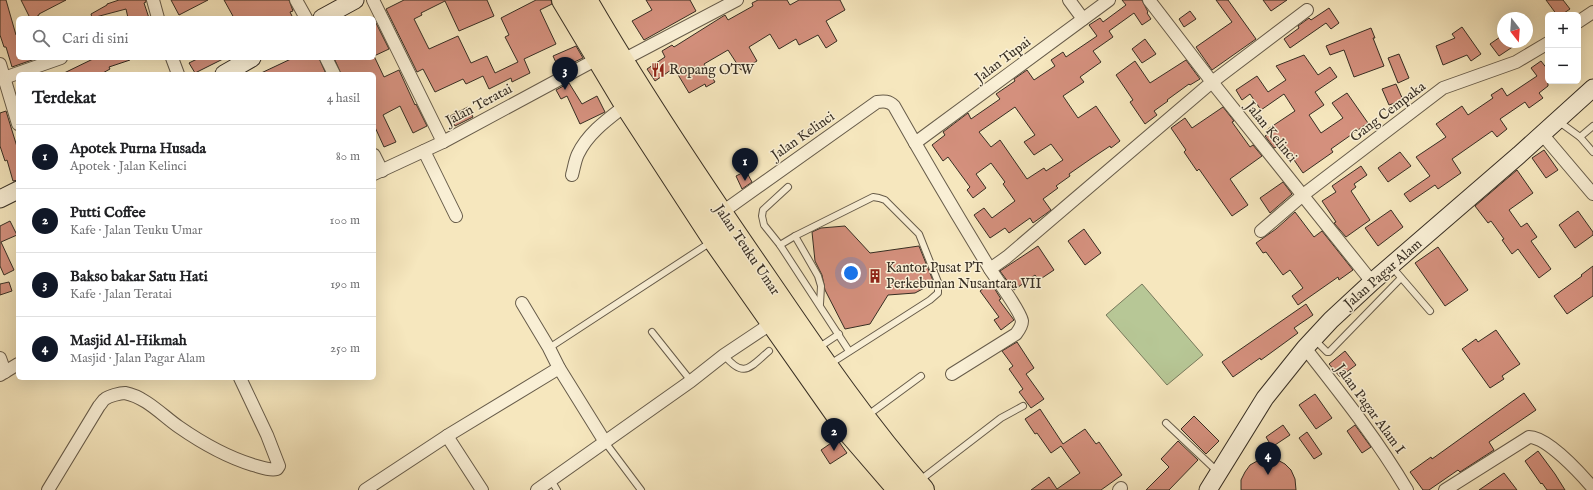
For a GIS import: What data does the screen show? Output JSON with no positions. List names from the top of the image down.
{
  "streets": {
    "highway": ["Jalan Teuku Umar"],
    "street": [
      "Jalan Tupai",
      "Jalan Teratai",
      "Gang Cempaka",
      "Jalan Kelinci",
      "Jalan Pagar Alam",
      "Jalan Pagar Alam I"
    ]
  },
  "crossings": [
    ["Jalan Tupai", "Jalan Kelinci"],
    ["Jalan Teratai", "Jalan Teuku Umar"],
    ["Gang Cempaka", "Jalan Kelinci"],
    ["Jalan Kelinci", "Jalan Teuku Umar"],
    ["Jalan Kelinci", "Jalan Pagar Alam"],
    ["Jalan Pagar Alam", "Jalan Pagar Alam I"]
  ],
  "places": {
    "restaurant": ["Ropang OTW"],
    "building": ["Kantor Pusat PT Perkebunan Nusantara VII"]
  },
  "north": "bottom",
  "page": {
    "map_buttons": ["+", "−"],
    "search": "Cari di sini",
    "pins": [
      "3",
      "1",
      "2",
      "4"
    ],
    "heading": ["Terdekat", "4 hasil"],
    "list": [
      {
        "mark": "1",
        "name": "Apotek Purna Husada",
        "note": "Apotek · Jalan Kelinci",
        "value": "80 m"
      },
      {
        "mark": "2",
        "name": "Putti Coffee",
        "note": "Kafe · Jalan Teuku Umar",
        "value": "100 m"
      },
      {
        "mark": "3",
        "name": "Bakso bakar Satu Hati",
        "note": "Kafe · Jalan Teratai",
        "value": "190 m"
      },
      {
        "mark": "4",
        "name": "Masjid Al-Hikmah",
        "note": "Masjid · Jalan Pagar Alam",
        "value": "250 m"
      }
    ]
  }
}
